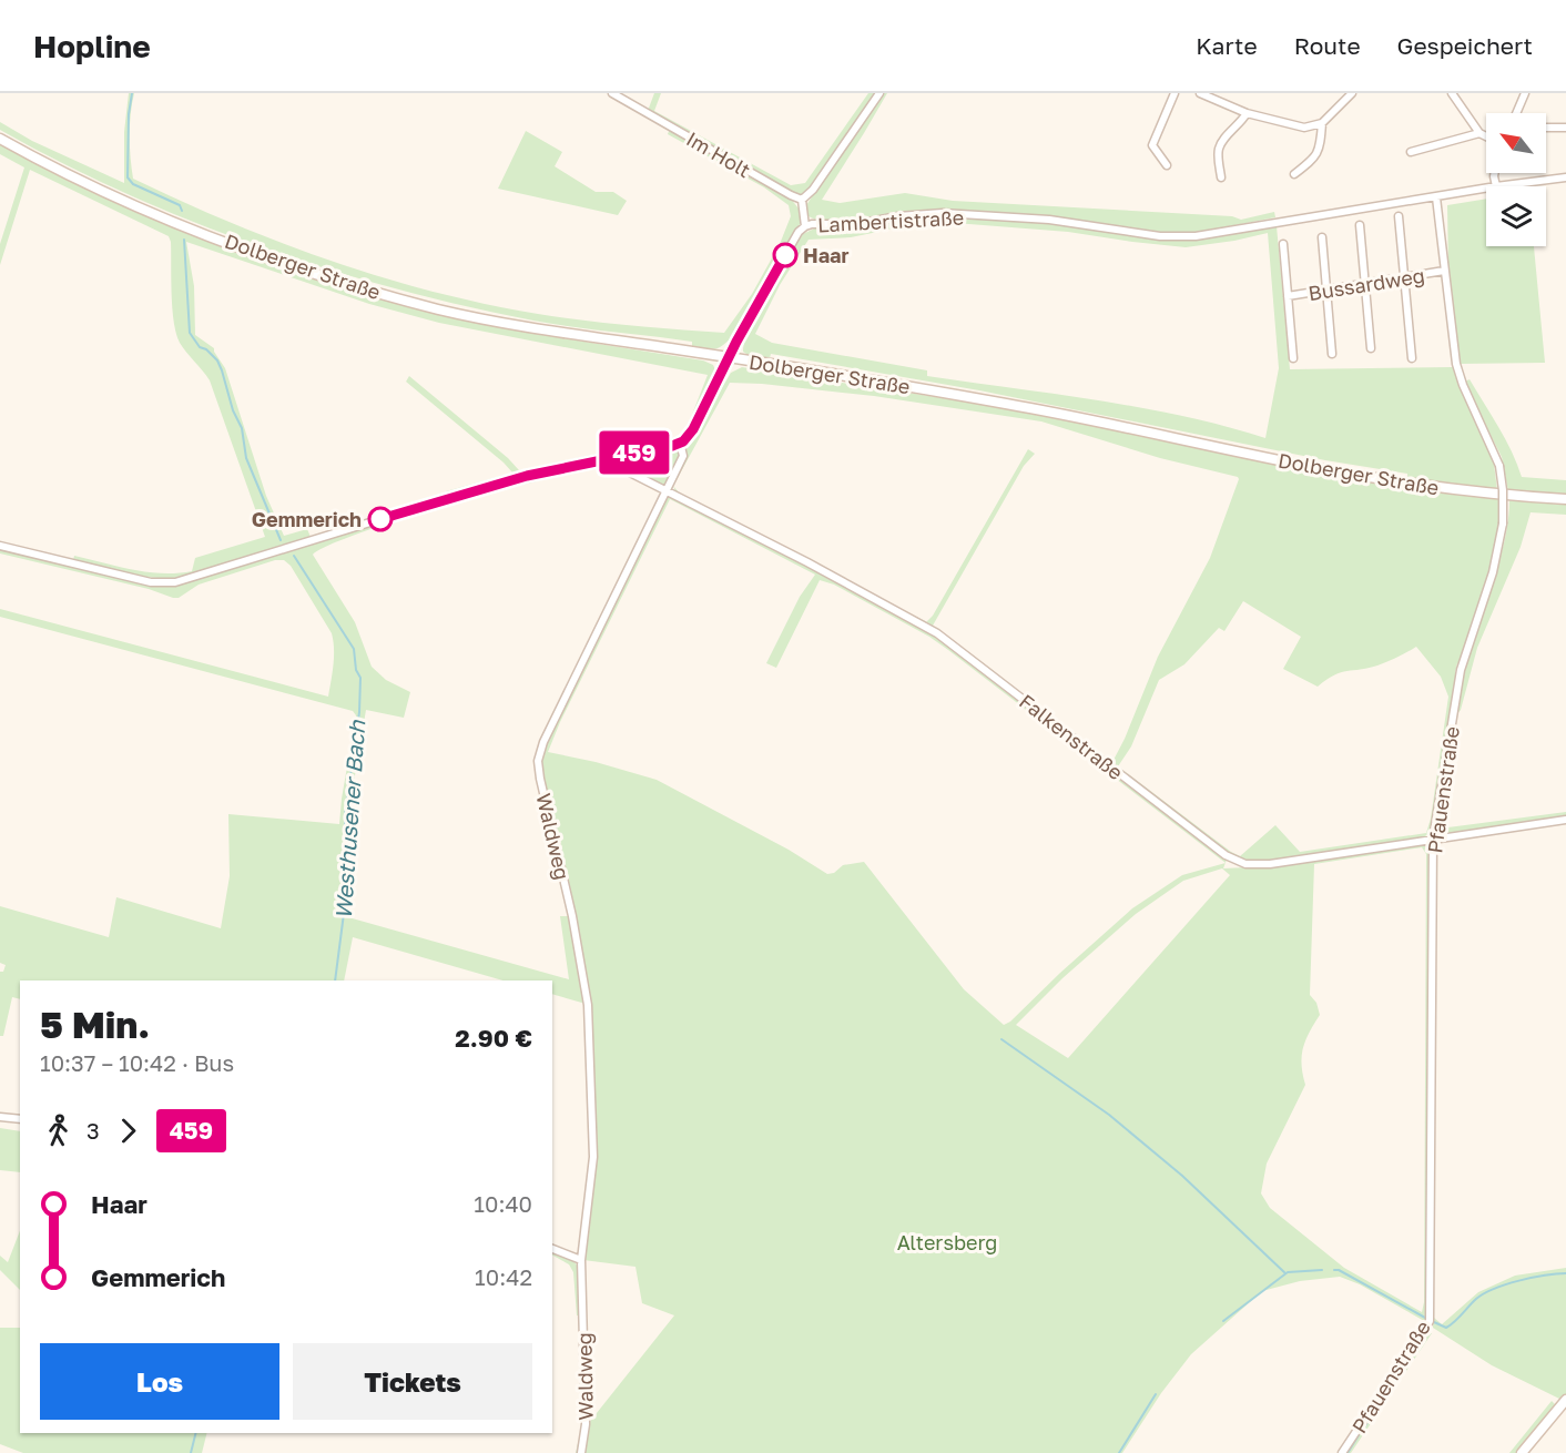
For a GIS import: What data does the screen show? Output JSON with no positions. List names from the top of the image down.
{
  "streets": {
    "main road": ["Dolberger Straße"],
    "street": [
      "Im Holt",
      "Lambertistraße",
      "Bussardweg",
      "Falkenstraße",
      "Pfauenstraße",
      "Waldweg"
    ]
  },
  "crossings": [
    ["Lambertistraße", "Dolberger Straße"],
    ["Lambertistraße", "Pfauenstraße"],
    ["Lambertistraße", "Waldweg"],
    ["Bussardweg", "Pfauenstraße"],
    ["Falkenstraße", "Pfauenstraße"],
    ["Falkenstraße", "Waldweg"]
  ],
  "water": ["Westhusener Bach"],
  "parks": ["Altersberg"],
  "places": ["Haar", "Gemmerich"],
  "lines": ["bus line 459"],
  "north": "top left",
  "page": {
    "header": "Hopline",
    "nav": ["Karte", "Route", "Gespeichert"],
    "on_map": "459",
    "heading": ["5 Min.", "10:37 – 10:42 · Bus", "2.90 €"],
    "legs": ["3", "459"],
    "list": [
      {
        "name": "Haar",
        "value": "10:40"
      },
      {
        "name": "Gemmerich",
        "value": "10:42"
      }
    ],
    "buttons": ["Los", "Tickets"]
  }
}
